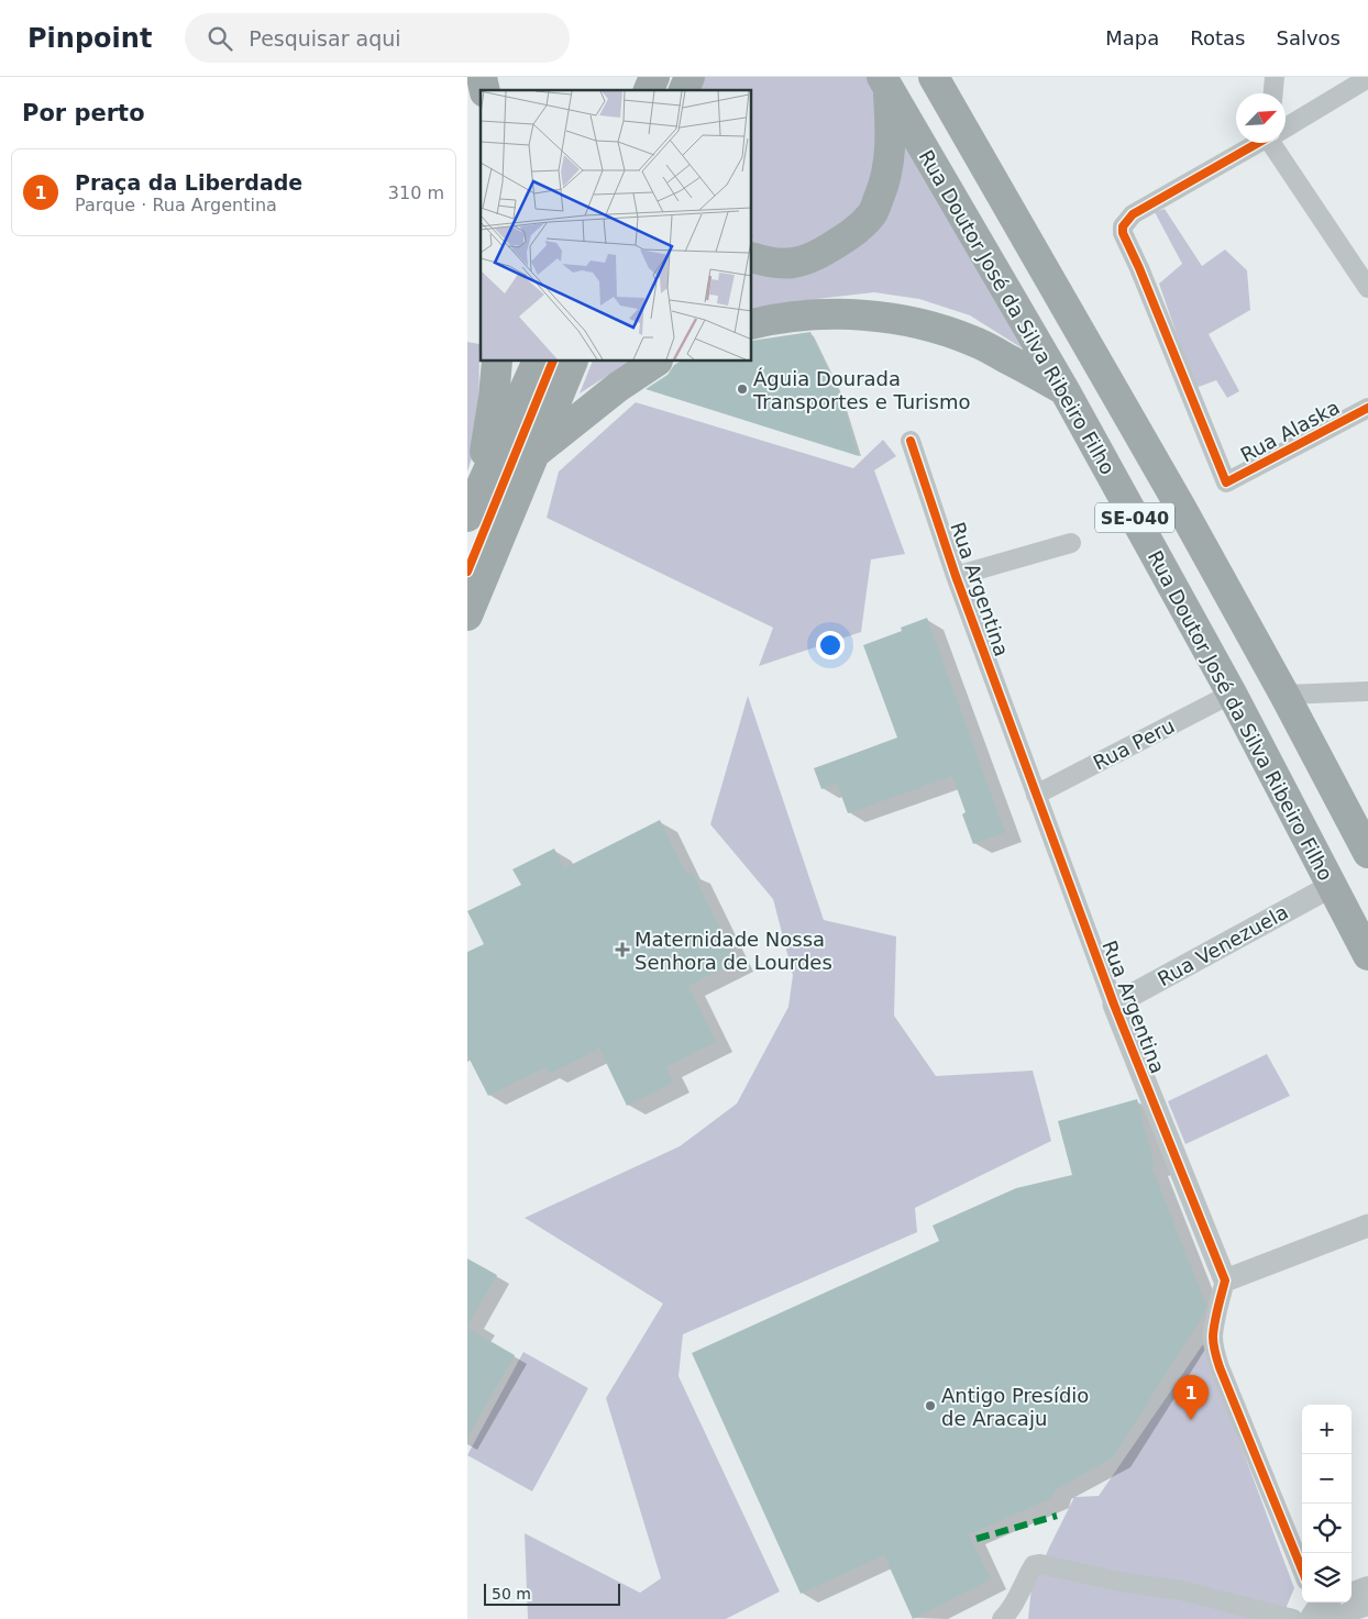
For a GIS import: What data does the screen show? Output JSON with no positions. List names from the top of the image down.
{
  "streets": {
    "main road": ["Rua Doutor José da Silva Ribeiro Filho", "SE-040"],
    "street": [
      "Rua Alaska",
      "Rua Argentina",
      "Rua Peru",
      "Rua Venezuela"
    ]
  },
  "crossings": [
    ["Rua Doutor José da Silva Ribeiro Filho", "Rua Peru"],
    ["Rua Doutor José da Silva Ribeiro Filho", "Rua Venezuela"],
    ["Rua Argentina", "Rua Peru"],
    ["Rua Argentina", "Rua Venezuela"]
  ],
  "places": {
    "other": ["Águia Dourada Transportes e Turismo", "Antigo Presídio de Aracaju"],
    "health": ["Maternidade Nossa Senhora de Lourdes"]
  },
  "scale_bar": "50 m",
  "north": "top right",
  "page": {
    "header": "Pinpoint",
    "search": "Pesquisar aqui",
    "nav": ["Mapa", "Rotas", "Salvos"],
    "heading": "Por perto",
    "list": [
      {
        "mark": "1",
        "name": "Praça da Liberdade",
        "note": "Parque · Rua Argentina",
        "value": "310 m"
      }
    ],
    "pins": "1",
    "map_buttons": ["+", "−"],
    "scale": "50 m"
  }
}
